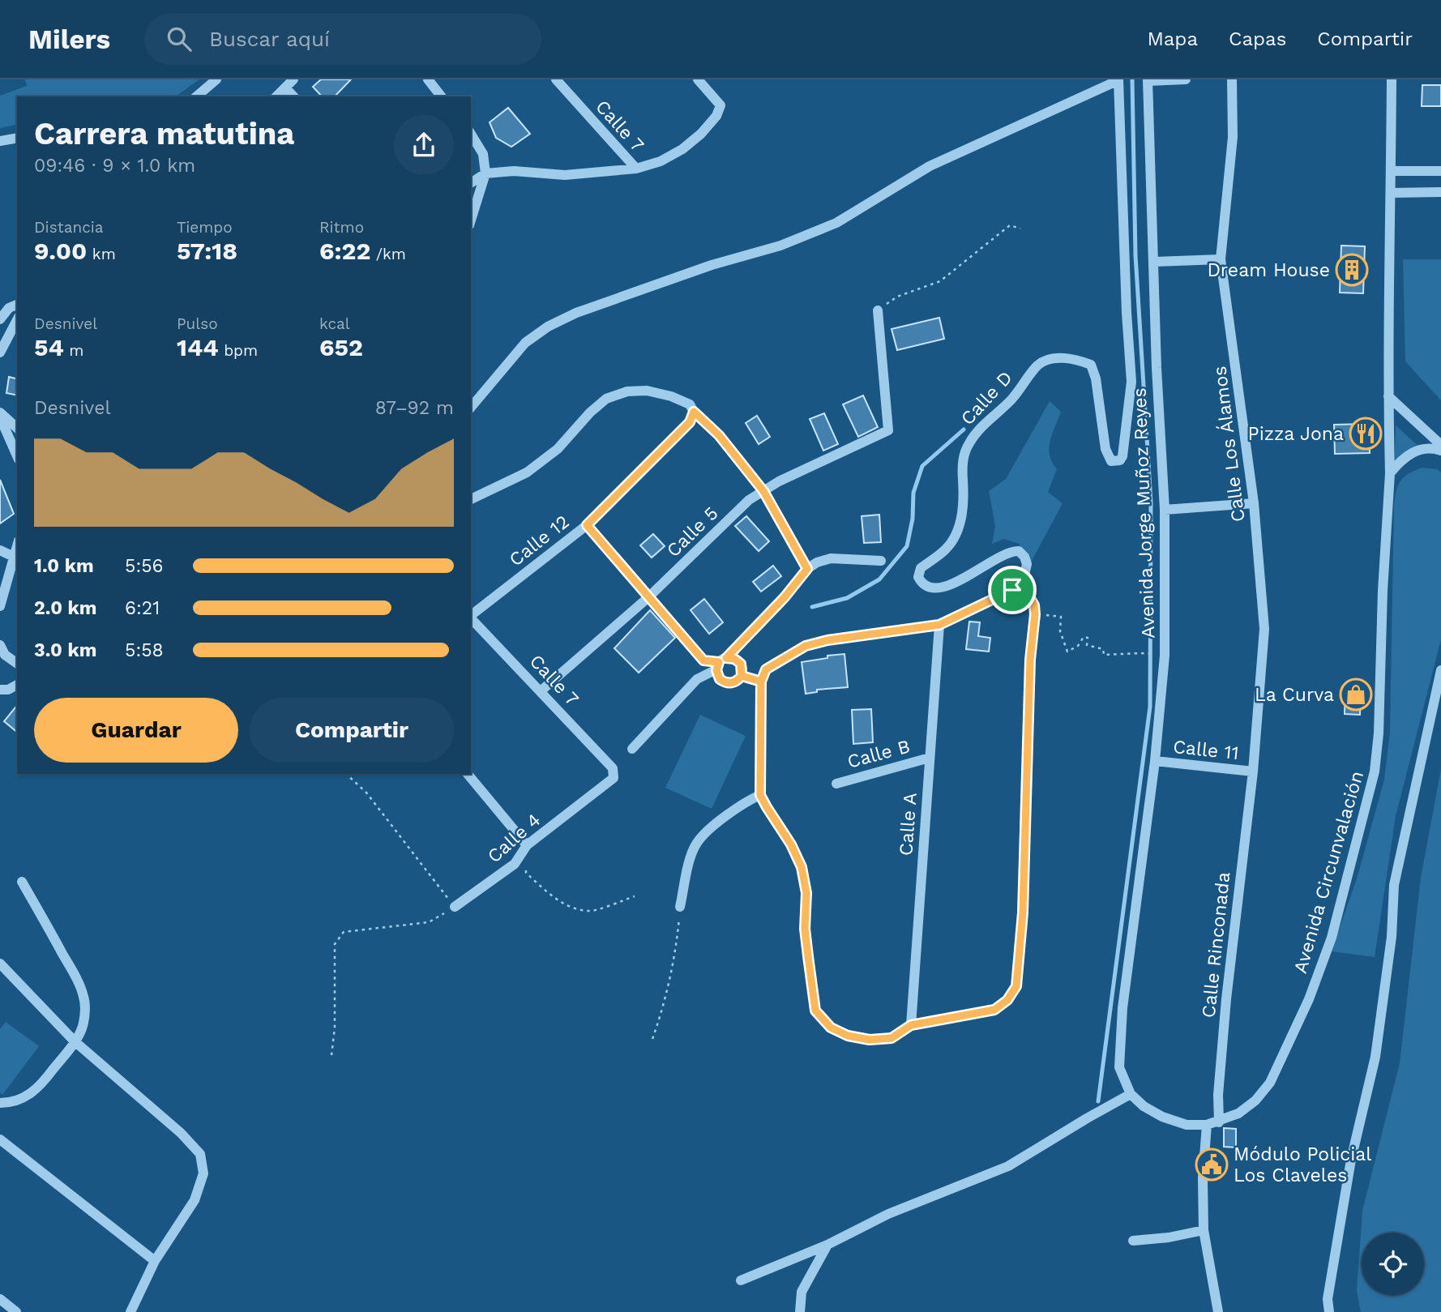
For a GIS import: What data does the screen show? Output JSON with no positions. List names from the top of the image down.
{
  "streets": {
    "street": [
      "Calle 7",
      "Calle D",
      "Calle Los Álamos",
      "Avenida Jorge Muñoz Reyes",
      "Calle 5",
      "Calle 12",
      "Calle 11",
      "Calle B",
      "Calle A",
      "Calle 4",
      "Avenida Circunvalación",
      "Calle Rinconada"
    ]
  },
  "crossings": [
    ["Calle 7", "Calle 5"],
    ["Calle 7", "Calle 4"],
    ["Calle D", "Avenida Jorge Muñoz Reyes"],
    ["Calle Los Álamos", "Calle 11"],
    ["Calle Los Álamos", "Calle Rinconada"],
    ["Avenida Jorge Muñoz Reyes", "Calle 11"],
    ["Avenida Jorge Muñoz Reyes", "Avenida Circunvalación"],
    ["Calle 11", "Calle Rinconada"],
    ["Calle B", "Calle A"],
    ["Avenida Circunvalación", "Calle Rinconada"]
  ],
  "places": {
    "building": ["Dream House"],
    "restaurant": ["Pizza Jona"],
    "shop": ["La Curva"],
    "public building": ["Módulo Policial Los Claveles"]
  },
  "page": {
    "header": "Milers",
    "search": "Buscar aquí",
    "nav": ["Mapa", "Capas", "Compartir"],
    "heading": ["Carrera matutina", "09:46 · 9 × 1.0 km"],
    "stats": [
      ["Distancia", "9.00 km"],
      ["Tiempo", "57:18"],
      ["Ritmo", "6:22 /km"],
      ["Desnivel", "54 m"],
      ["Pulso", "144 bpm"],
      ["kcal", "652"]
    ],
    "chart": ["Desnivel", "87–92 m"],
    "list": [
      {
        "name": "1.0 km",
        "note": "5:56"
      },
      {
        "name": "2.0 km",
        "note": "6:21"
      },
      {
        "name": "3.0 km",
        "note": "5:58"
      }
    ],
    "buttons": ["Guardar", "Compartir"]
  }
}
